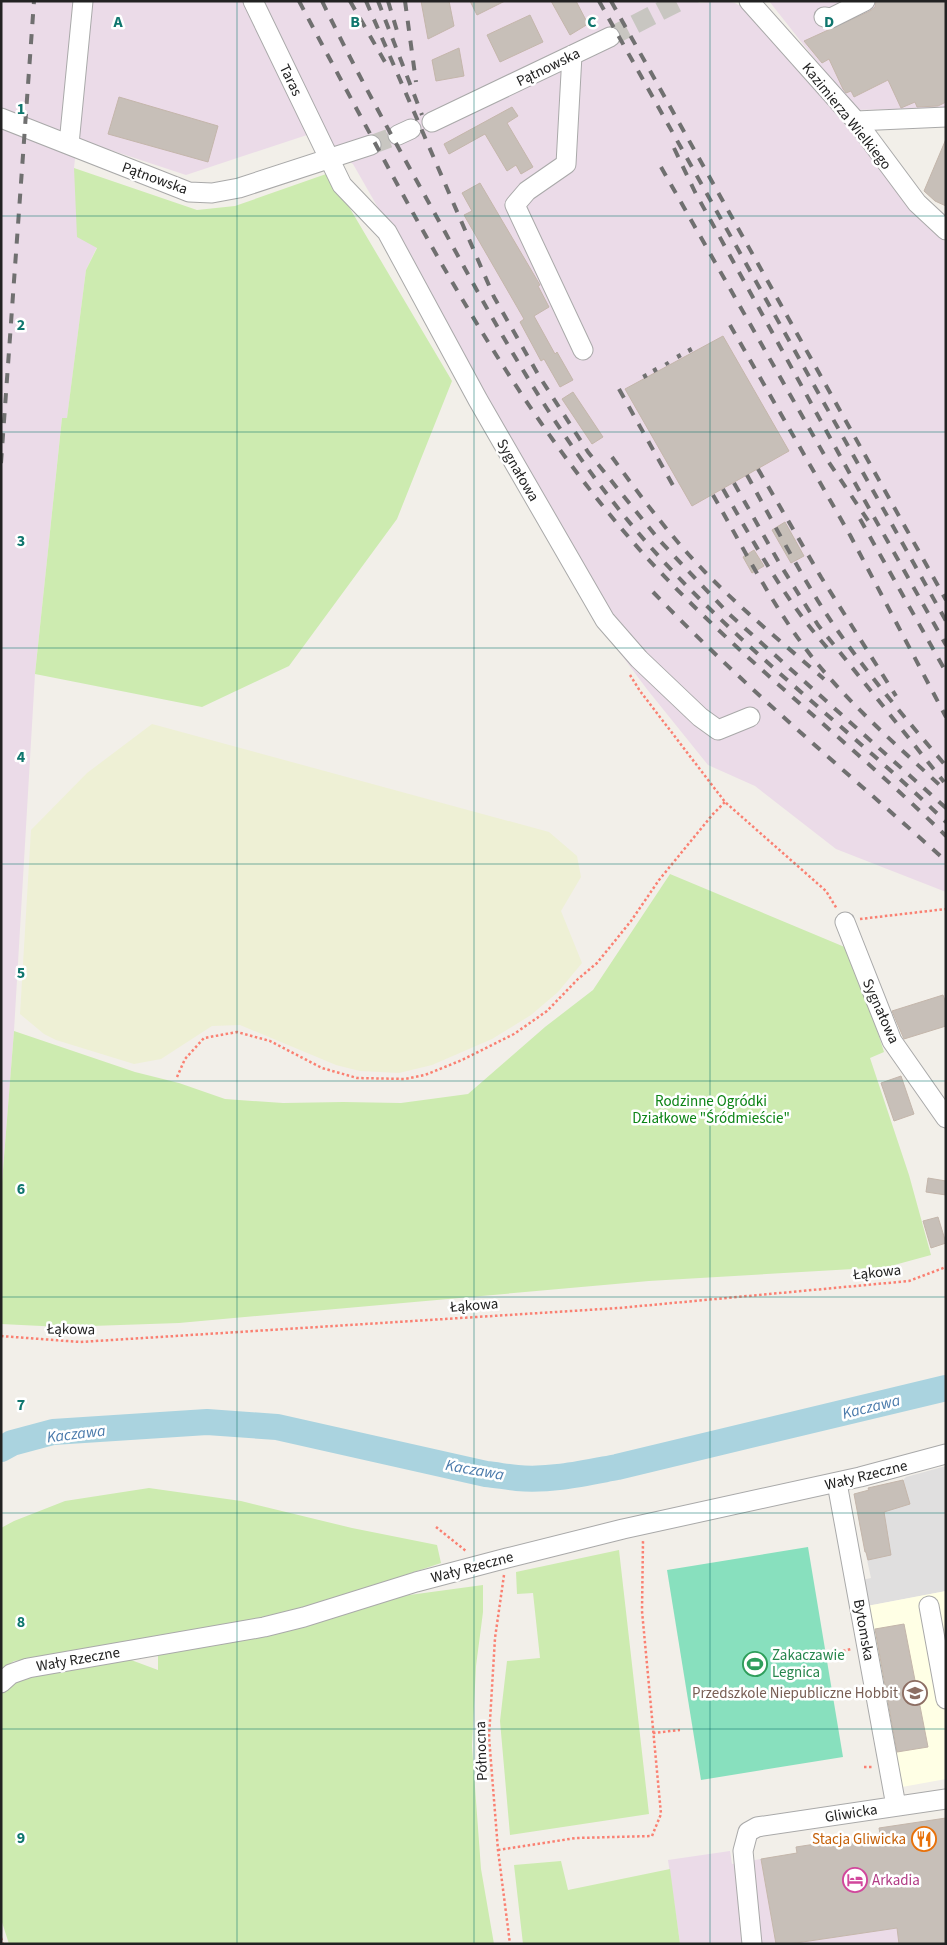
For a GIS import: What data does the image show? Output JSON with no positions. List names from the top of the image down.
{
  "streets": {
    "street": [
      "Pątnowska",
      "Taras",
      "Kazimierza Wielkiego",
      "Sygnałowa",
      "Wały Rzeczne",
      "Bytomska",
      "Gliwicka"
    ],
    "path": ["Łąkowa", "Północna"]
  },
  "crossings": [
    ["Pątnowska", "Taras"],
    ["Pątnowska", "Sygnałowa"],
    ["Taras", "Sygnałowa"],
    ["Wały Rzeczne", "Bytomska"],
    ["Wały Rzeczne", "Północna"],
    ["Bytomska", "Gliwicka"]
  ],
  "water": ["Kaczawa"],
  "parks": ["Rodzinne Ogródki Działkowe \"Śródmieście\""],
  "places": {
    "sports": ["Zakaczawie Legnica"],
    "school or university": ["Przedszkole Niepubliczne Hobbit"],
    "restaurant": ["Stacja Gliwicka"],
    "hotel": ["Arkadia"]
  },
  "grid": {
    "columns": [
      "A",
      "B",
      "C",
      "D"
    ],
    "rows": [
      "1",
      "2",
      "3",
      "4",
      "5",
      "6",
      "7",
      "8",
      "9"
    ]
  }
}
